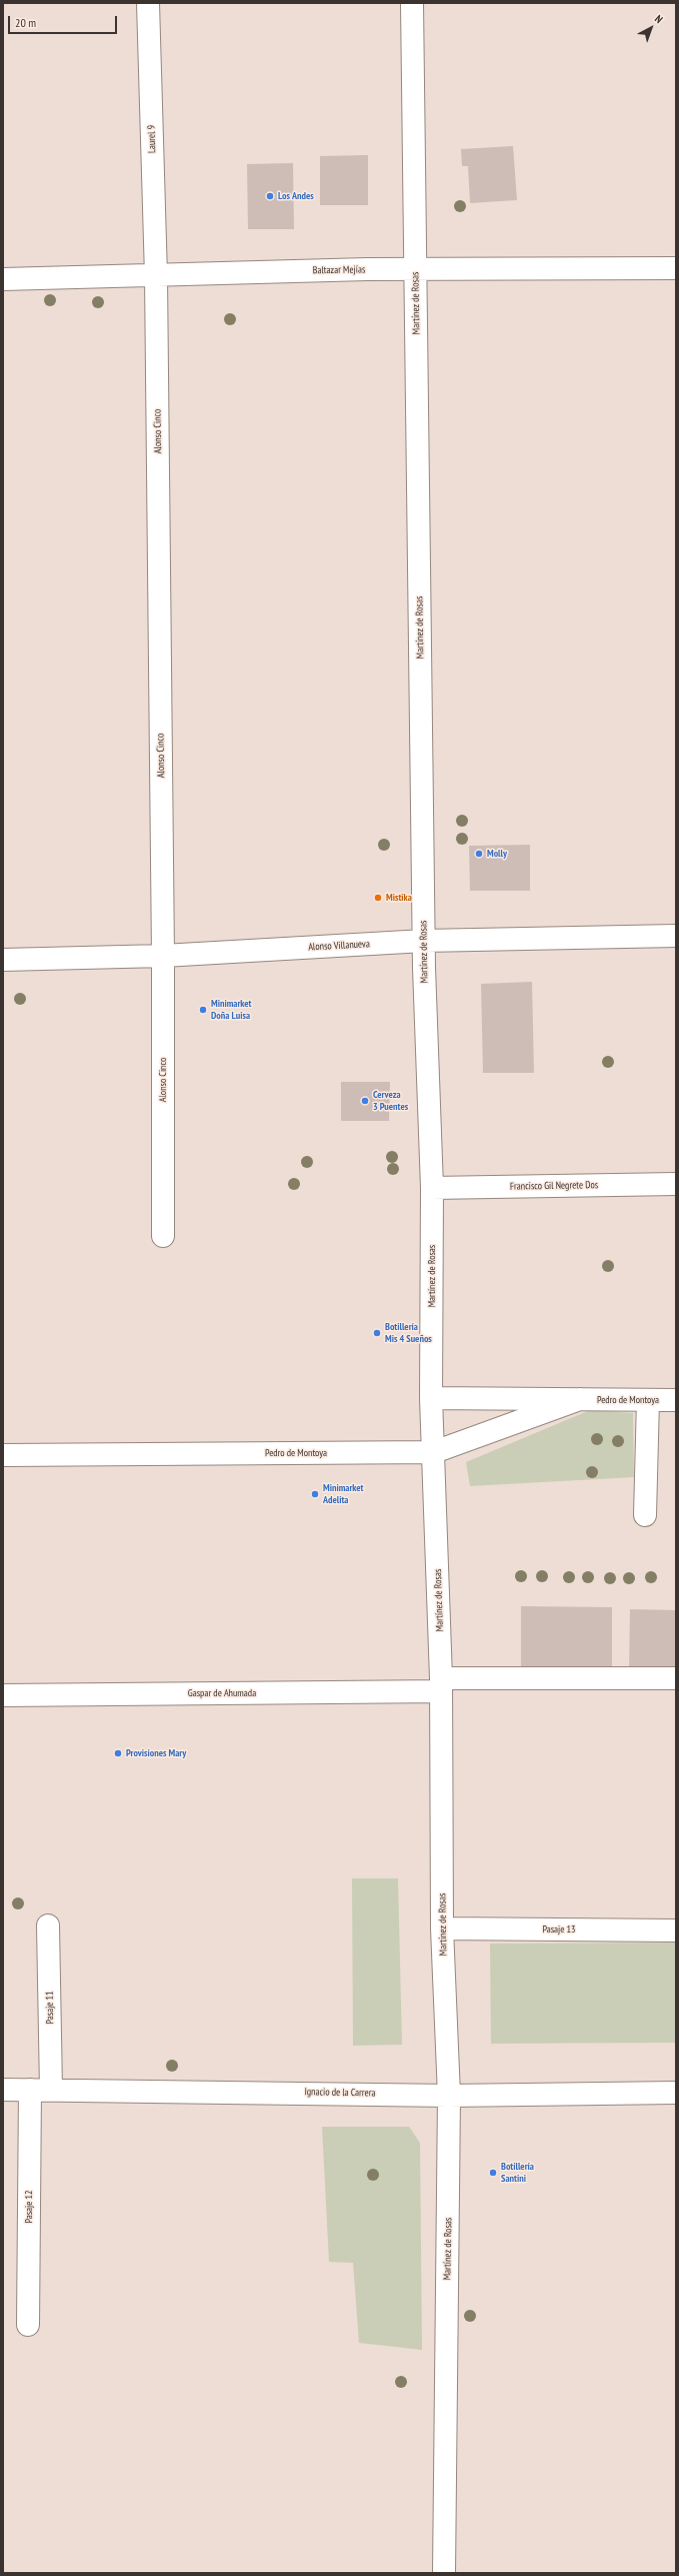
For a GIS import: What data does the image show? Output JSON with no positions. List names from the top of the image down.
{
  "streets": {
    "street": [
      "Laurel 9",
      "Baltazar Mejías",
      "Martínez de Rosas",
      "Alonso Cinco",
      "Alonso Villanueva",
      "Francisco Gil Negrete Dos",
      "Pedro de Montoya",
      "Gaspar de Ahumada",
      "Pasaje 13",
      "Pasaje 11",
      "Ignacio de la Carrera",
      "Pasaje 12"
    ]
  },
  "crossings": [
    ["Laurel 9", "Baltazar Mejías"],
    ["Laurel 9", "Alonso Cinco"],
    ["Baltazar Mejías", "Martínez de Rosas"],
    ["Baltazar Mejías", "Alonso Cinco"],
    ["Martínez de Rosas", "Alonso Villanueva"],
    ["Martínez de Rosas", "Francisco Gil Negrete Dos"],
    ["Martínez de Rosas", "Pedro de Montoya"],
    ["Martínez de Rosas", "Gaspar de Ahumada"],
    ["Martínez de Rosas", "Pasaje 13"],
    ["Martínez de Rosas", "Ignacio de la Carrera"],
    ["Alonso Cinco", "Alonso Villanueva"],
    ["Pasaje 11", "Ignacio de la Carrera"],
    ["Ignacio de la Carrera", "Pasaje 12"]
  ],
  "places": [
    "Los Andes",
    "Molly",
    "Mistika",
    "Minimarket Doña Luisa",
    "Cerveza 3 Puentes",
    "Botillería Mis 4 Sueños",
    "Minimarket Adelita",
    "Provisiones Mary",
    "Botillería Santini"
  ],
  "scale_bar": "20 m",
  "north": "top right"
}
